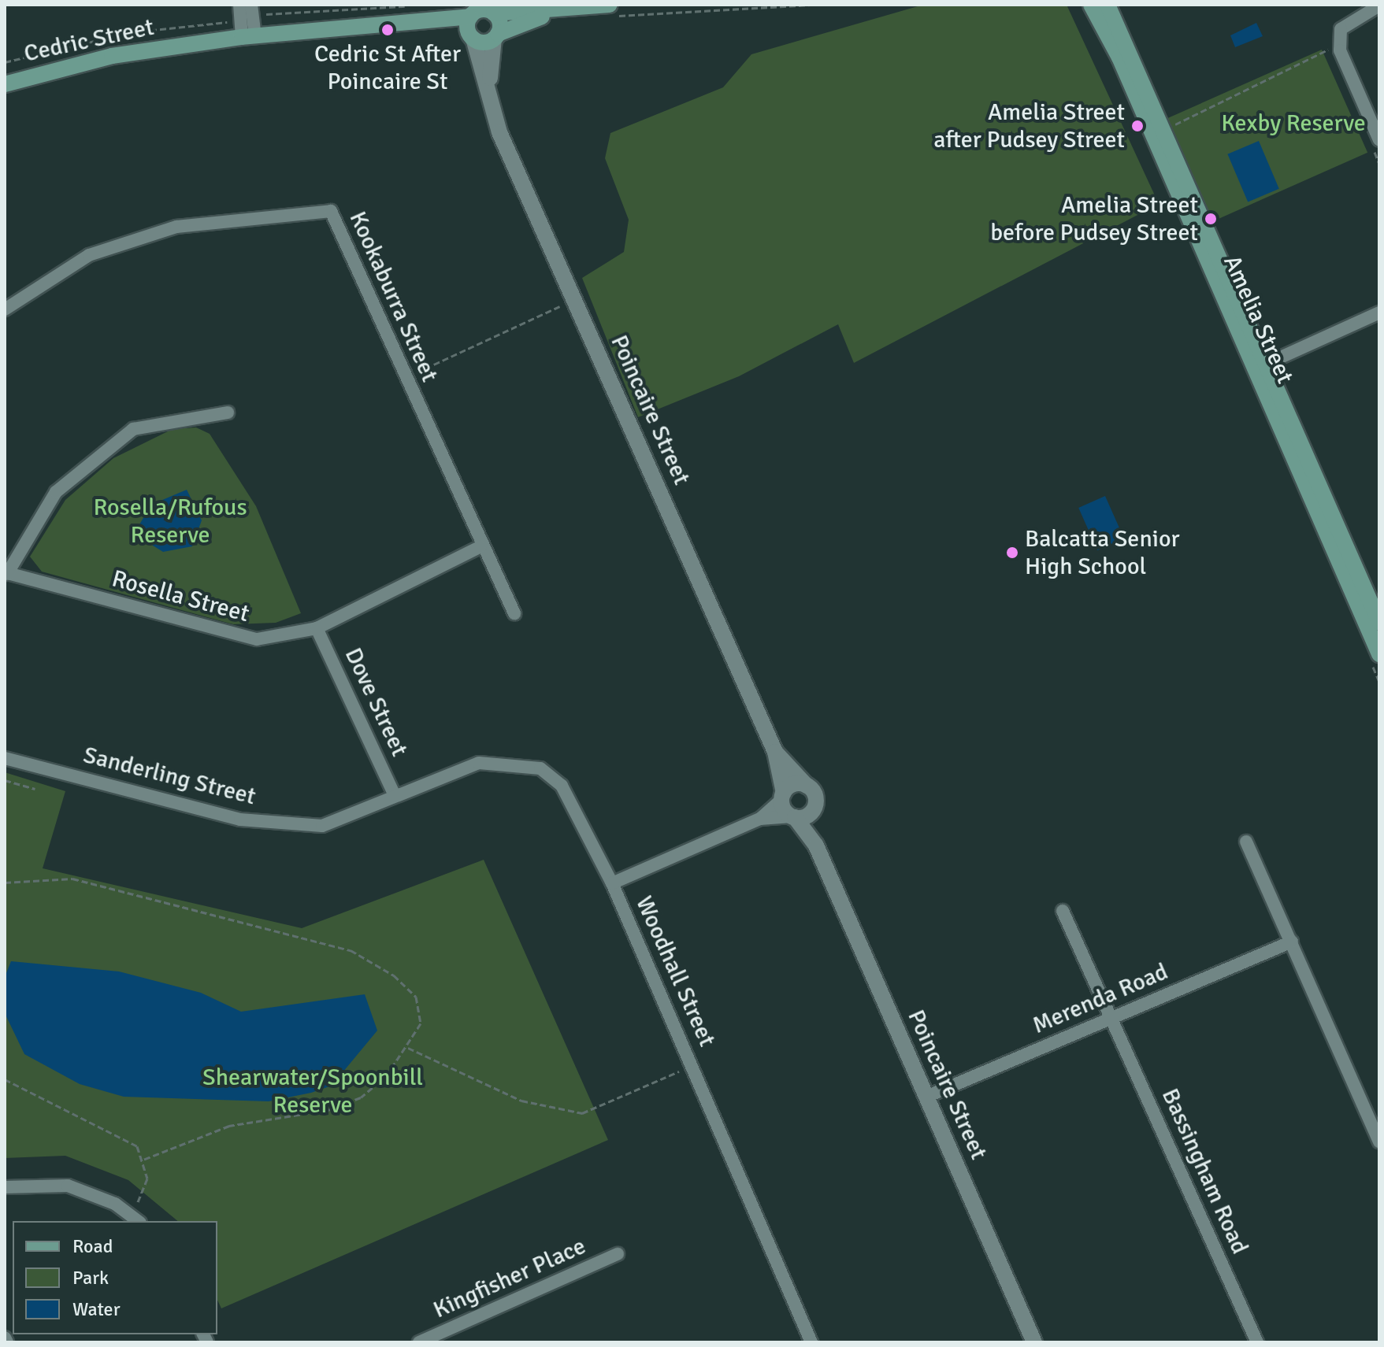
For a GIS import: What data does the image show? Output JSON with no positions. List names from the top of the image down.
{
  "streets": {
    "main road": ["Cedric Street", "Amelia Street"],
    "street": [
      "Kookaburra Street",
      "Poincaire Street",
      "Rosella Street",
      "Dove Street",
      "Sanderling Street",
      "Woodhall Street",
      "Merenda Road",
      "Bassingham Road",
      "Kingfisher Place"
    ]
  },
  "crossings": [
    ["Cedric Street", "Poincaire Street"],
    ["Kookaburra Street", "Rosella Street"],
    ["Poincaire Street", "Merenda Road"],
    ["Rosella Street", "Dove Street"],
    ["Dove Street", "Sanderling Street"],
    ["Dove Street", "Woodhall Street"],
    ["Sanderling Street", "Woodhall Street"],
    ["Merenda Road", "Bassingham Road"]
  ],
  "parks": ["Kexby Reserve", "Rosella/Rufous Reserve", "Shearwater/Spoonbill Reserve"],
  "places": [
    "Cedric St After Poincaire St",
    "Amelia Street after Pudsey Street",
    "Amelia Street before Pudsey Street",
    "Balcatta Senior High School"
  ],
  "legend": ["Road", "Park", "Water"]
}
